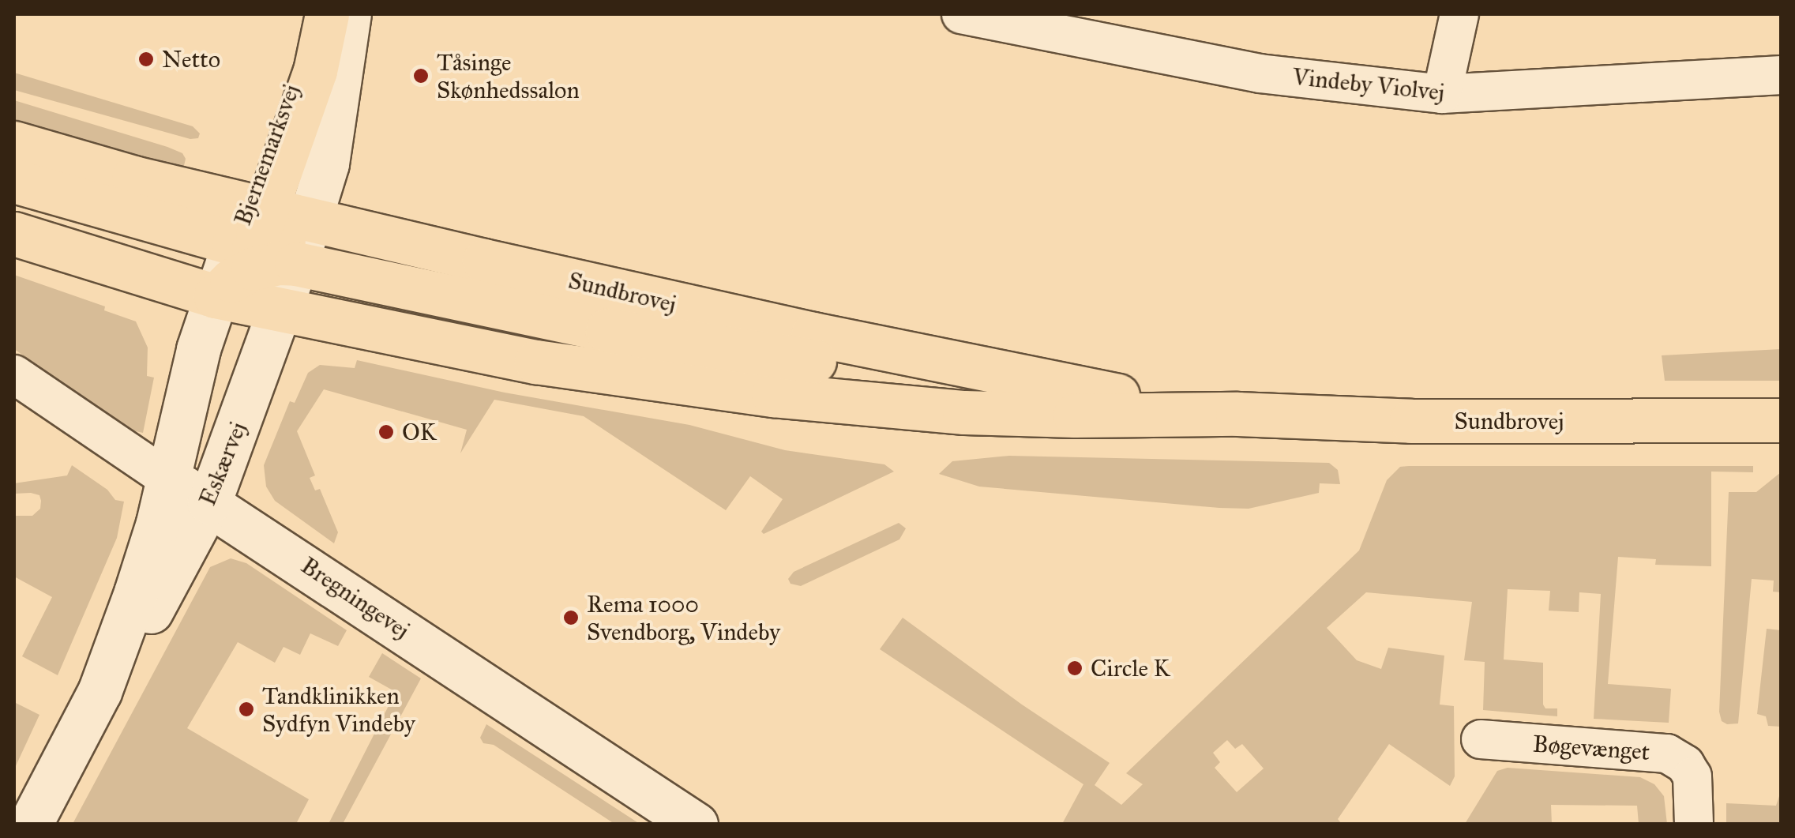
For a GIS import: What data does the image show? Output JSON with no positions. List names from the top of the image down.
{
  "streets": {
    "main road": ["Sundbrovej"],
    "street": [
      "Vindeby Violvej",
      "Bjernemarksvej",
      "Eskærvej",
      "Bregningevej",
      "Bøgevænget"
    ]
  },
  "crossings": [
    ["Bjernemarksvej", "Sundbrovej"],
    ["Bjernemarksvej", "Eskærvej"],
    ["Sundbrovej", "Eskærvej"],
    ["Eskærvej", "Bregningevej"]
  ],
  "places": [
    "Netto",
    "Tåsinge Skønhedssalon",
    "OK",
    "Rema 1000 Svendborg, Vindeby",
    "Circle K",
    "Tandklinikken Sydfyn Vindeby"
  ]
}
